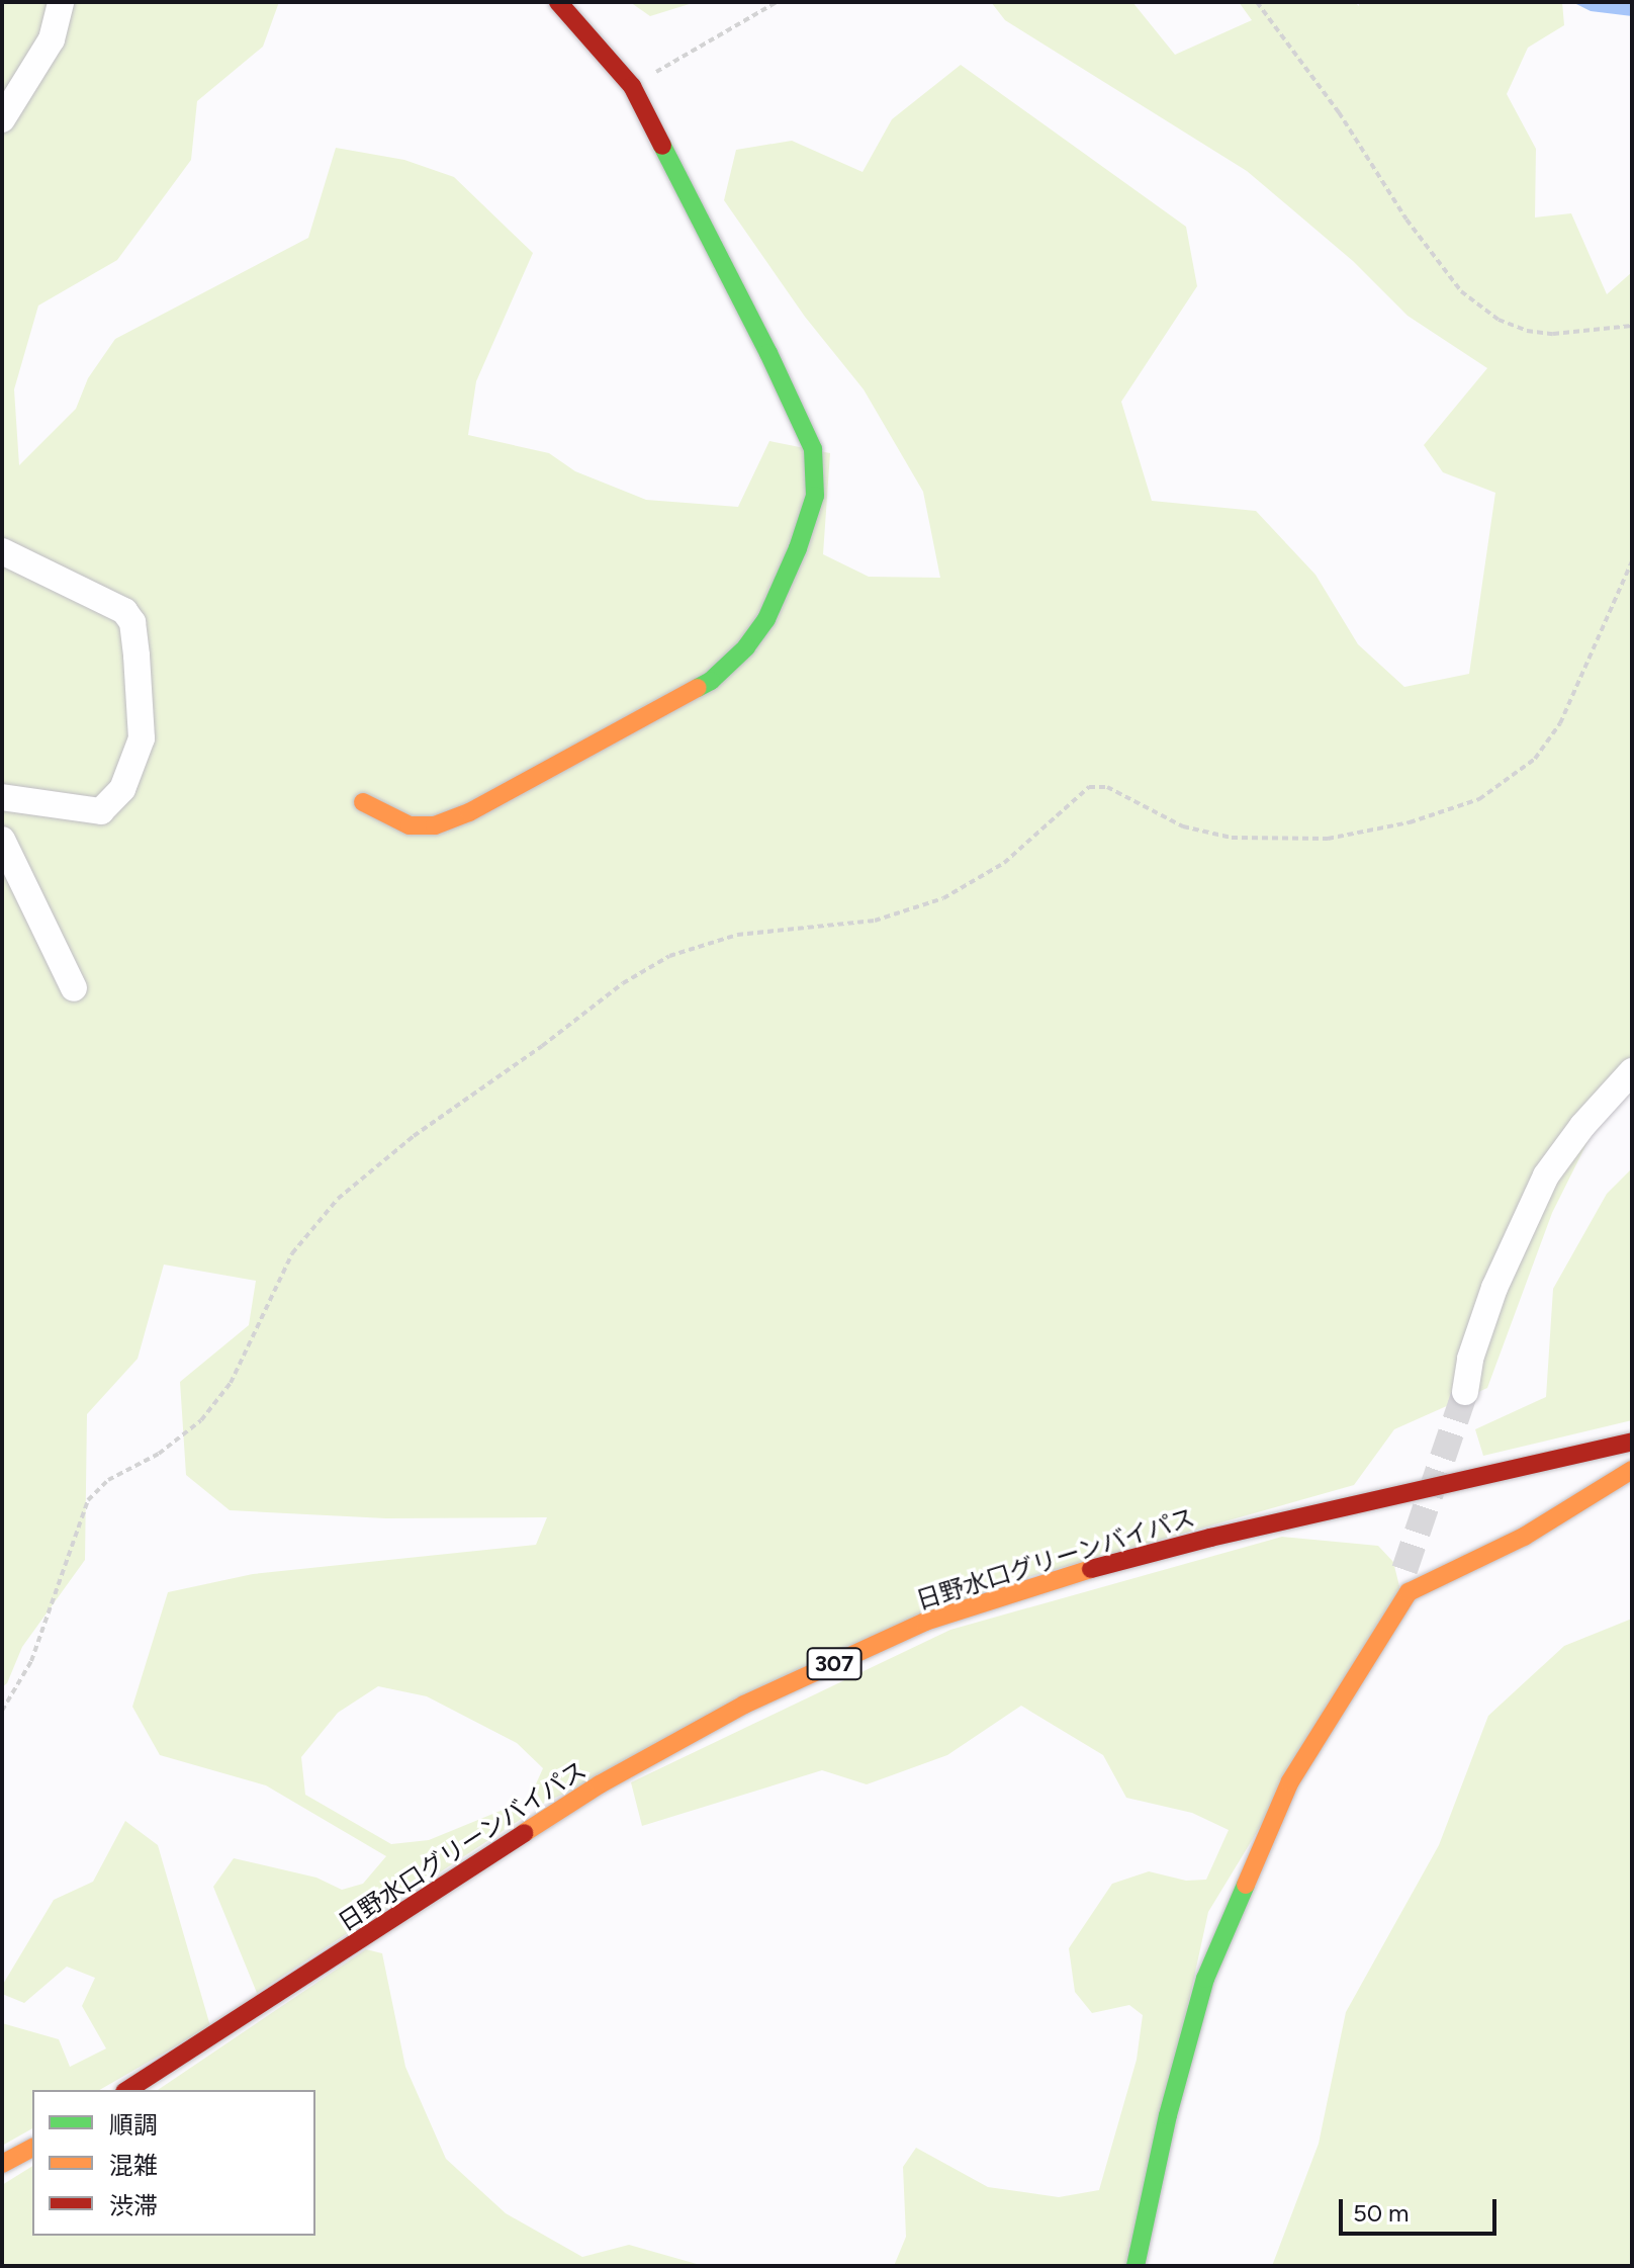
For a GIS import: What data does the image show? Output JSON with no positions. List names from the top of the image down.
{
  "streets": {
    "main road": ["日野水口グリーンバイパス", "307"]
  },
  "legend": ["順調", "混雑", "渋滞"],
  "scale_bar": "50 m"
}
